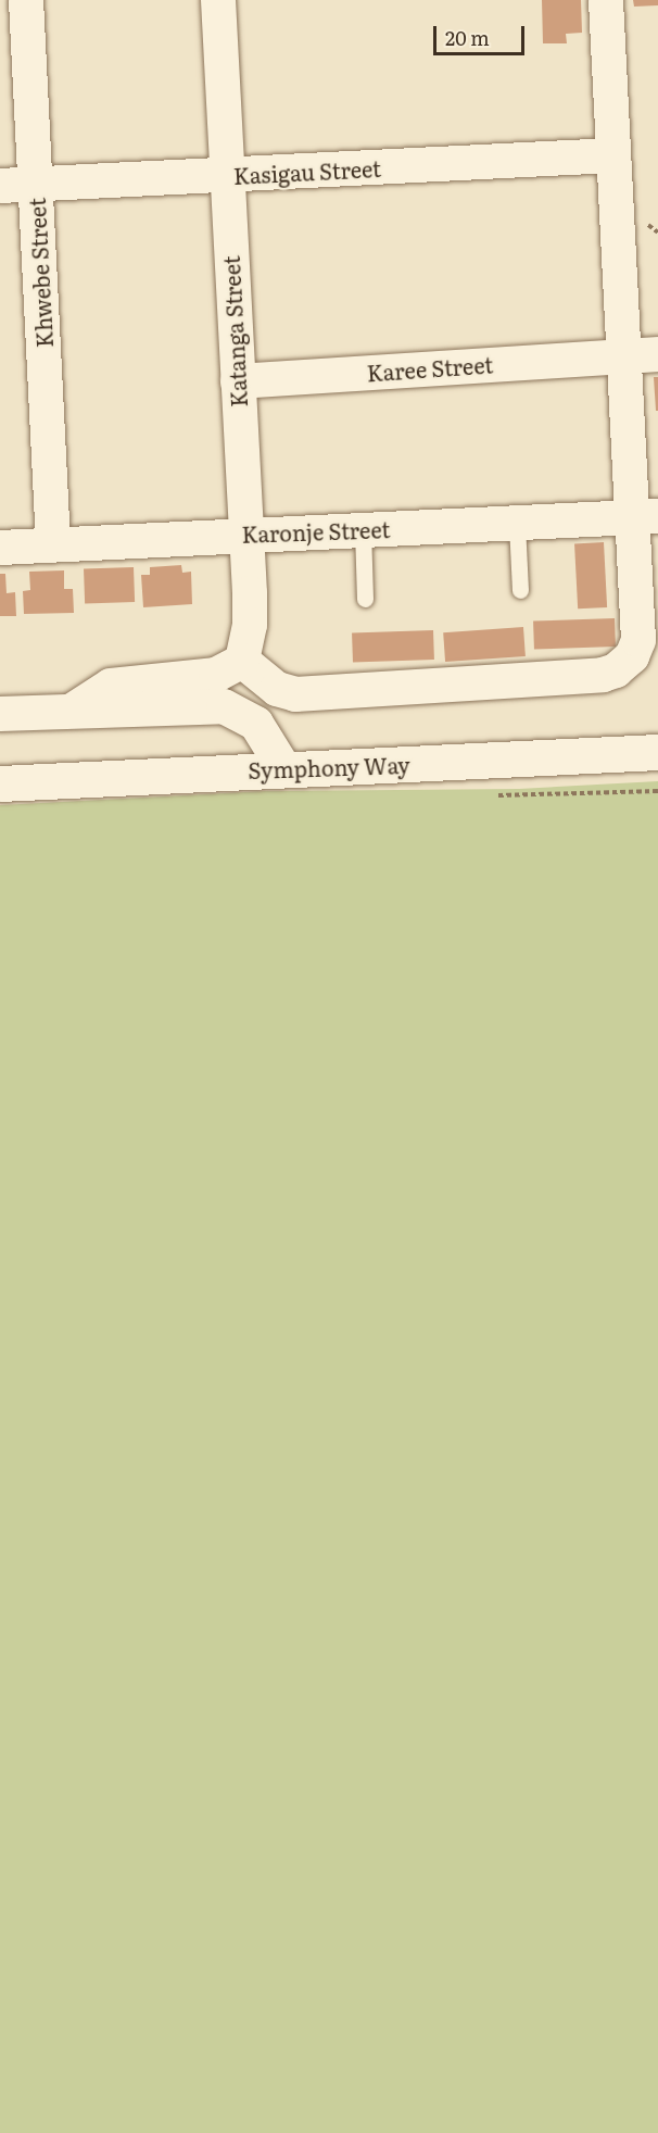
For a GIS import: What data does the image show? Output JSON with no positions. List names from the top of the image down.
{
  "streets": {
    "main road": ["Symphony Way"],
    "street": [
      "Kasigau Street",
      "Khwebe Street",
      "Katanga Street",
      "Karee Street",
      "Karonje Street"
    ]
  },
  "crossings": [
    ["Kasigau Street", "Khwebe Street"],
    ["Kasigau Street", "Katanga Street"],
    ["Khwebe Street", "Karonje Street"],
    ["Katanga Street", "Karee Street"],
    ["Katanga Street", "Karonje Street"]
  ],
  "scale_bar": "20 m"
}
